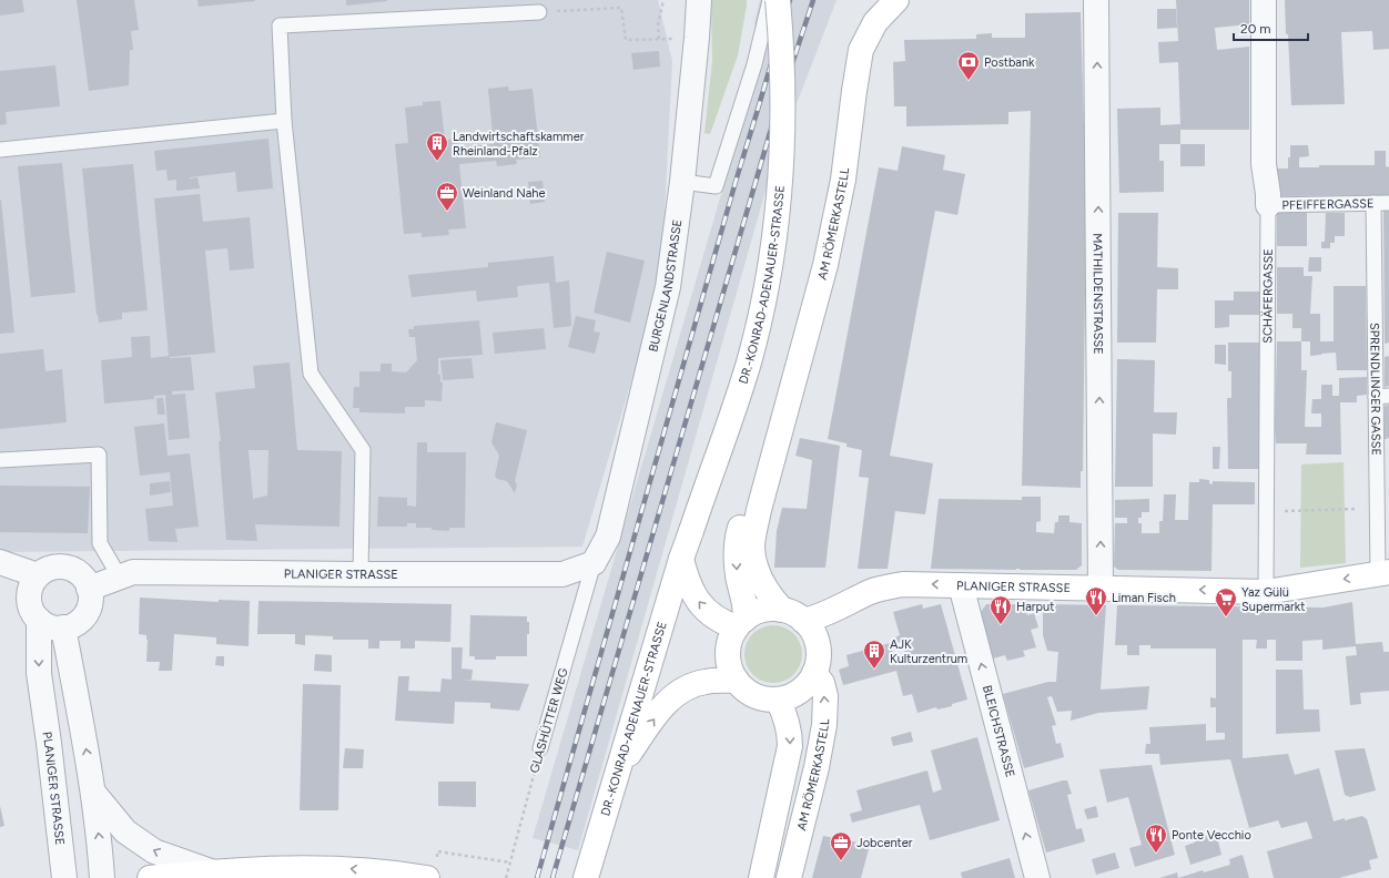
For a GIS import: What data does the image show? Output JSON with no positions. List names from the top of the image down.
{
  "streets": {
    "street": [
      "AM RÖMERKASTELL",
      "BURGENLANDSTRASSE",
      "DR.-KONRAD-ADENAUER-STRASSE",
      "MATHILDENSTRASSE",
      "SCHÄFERGASSE",
      "PLANIGER STRASSE",
      "BLEICHSTRASSE"
    ],
    "lane": ["PFEIFFERGASSE", "SPRENDLINGER GASSE", "GLASHÜTTER WEG"]
  },
  "crossings": [
    ["PFEIFFERGASSE", "SCHÄFERGASSE"],
    ["PFEIFFERGASSE", "SPRENDLINGER GASSE"],
    ["AM RÖMERKASTELL", "PLANIGER STRASSE"],
    ["BURGENLANDSTRASSE", "PLANIGER STRASSE"],
    ["BURGENLANDSTRASSE", "GLASHÜTTER WEG"],
    ["MATHILDENSTRASSE", "PLANIGER STRASSE"],
    ["SCHÄFERGASSE", "PLANIGER STRASSE"],
    ["SPRENDLINGER GASSE", "PLANIGER STRASSE"],
    ["PLANIGER STRASSE", "GLASHÜTTER WEG"],
    ["PLANIGER STRASSE", "BLEICHSTRASSE"]
  ],
  "one_way": ["MATHILDENSTRASSE", "BLEICHSTRASSE"],
  "places": {
    "bank": ["Postbank"],
    "building": ["Landwirtschaftskammer Rheinland-Pfalz", "AJK Kulturzentrum"],
    "office": ["Weinland Nahe", "Jobcenter"],
    "restaurant": ["Liman Fisch", "Harput", "Ponte Vecchio"],
    "supermarket": ["Yaz Gülü Supermarkt"]
  },
  "scale_bar": "20 m"
}
